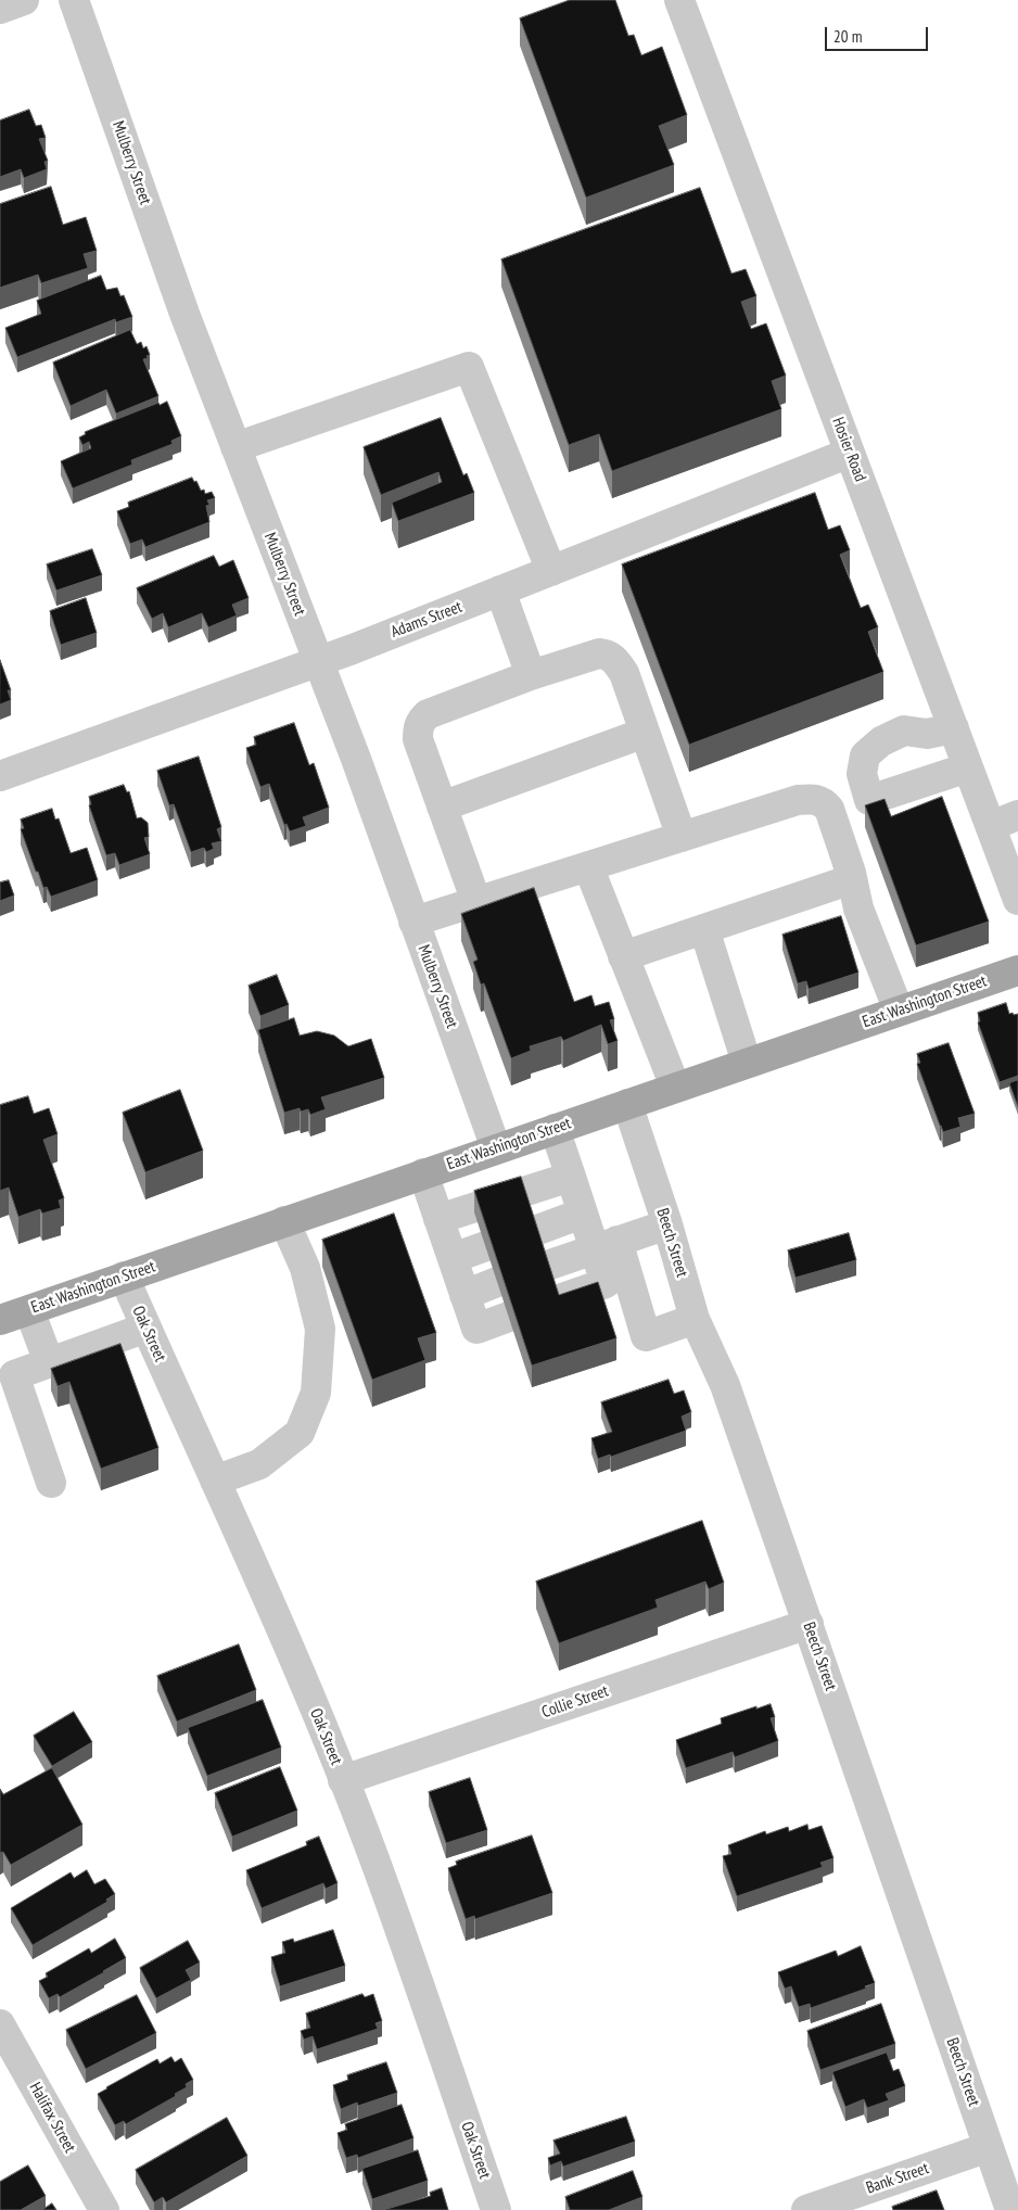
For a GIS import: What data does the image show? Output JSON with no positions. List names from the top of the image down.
{
  "streets": {
    "main road": ["East Washington Street"],
    "street": [
      "Mulberry Street",
      "Hosier Road",
      "Adams Street",
      "Beech Street",
      "Oak Street",
      "Collie Street",
      "Halifax Street",
      "Bank Street"
    ]
  },
  "crossings": [
    ["Mulberry Street", "Adams Street"],
    ["Mulberry Street", "East Washington Street"],
    ["Hosier Road", "Adams Street"],
    ["East Washington Street", "Beech Street"],
    ["East Washington Street", "Oak Street"],
    ["Beech Street", "Collie Street"],
    ["Beech Street", "Bank Street"],
    ["Oak Street", "Collie Street"]
  ],
  "scale_bar": "20 m"
}
